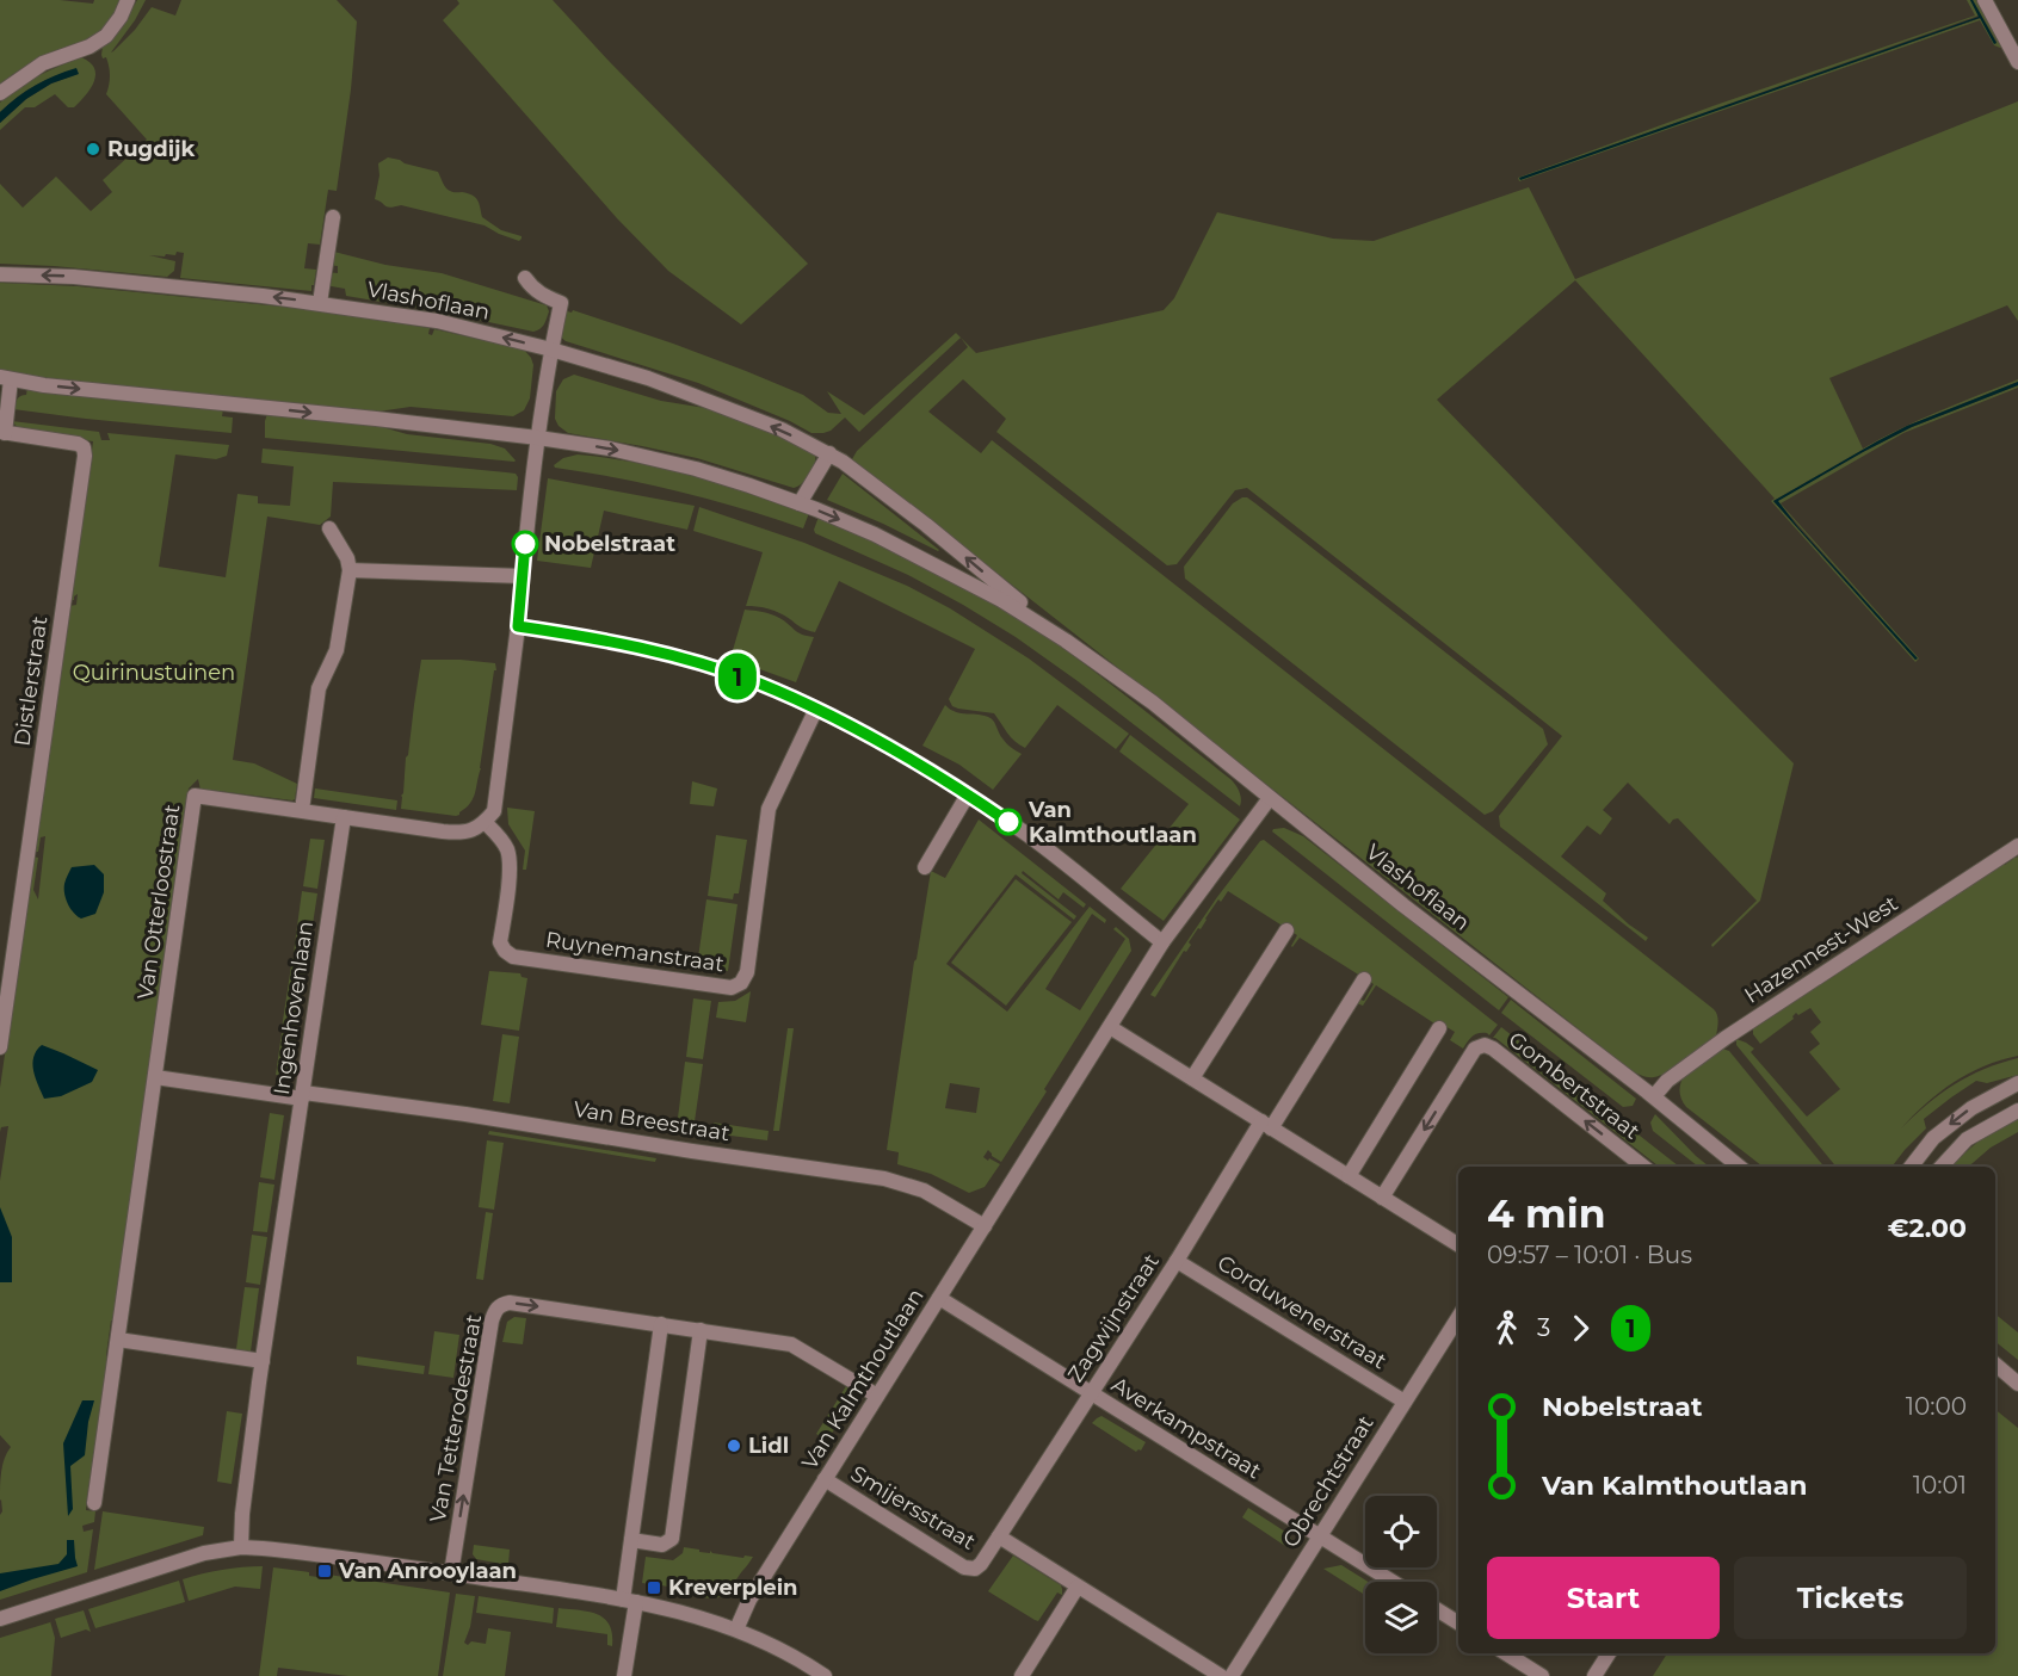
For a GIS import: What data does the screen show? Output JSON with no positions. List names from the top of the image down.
{
  "streets": {
    "street": [
      "Vlashoflaan",
      "Distlerstraat",
      "Van Otterloostraat",
      "Hazennest-West",
      "Ruynemanstraat",
      "Ingenhovenlaan",
      "Gombertstraat",
      "Van Breestraat",
      "Corduwenerstraat",
      "Zagwijnstraat",
      "Van Kalmthoutlaan",
      "Van Tetterodestraat",
      "Averkampstraat",
      "Obrechtstraat",
      "Smijersstraat"
    ]
  },
  "crossings": [
    ["Vlashoflaan", "Hazennest-West"],
    ["Vlashoflaan", "Van Kalmthoutlaan"],
    ["Van Otterloostraat", "Ingenhovenlaan"],
    ["Ingenhovenlaan", "Van Breestraat"],
    ["Van Breestraat", "Van Kalmthoutlaan"],
    ["Corduwenerstraat", "Zagwijnstraat"],
    ["Corduwenerstraat", "Obrechtstraat"],
    ["Zagwijnstraat", "Averkampstraat"],
    ["Zagwijnstraat", "Smijersstraat"],
    ["Van Kalmthoutlaan", "Van Tetterodestraat"],
    ["Van Kalmthoutlaan", "Averkampstraat"],
    ["Van Kalmthoutlaan", "Smijersstraat"],
    ["Averkampstraat", "Obrechtstraat"]
  ],
  "parks": ["Quirinustuinen"],
  "places": {
    "other": [
      "Rugdijk",
      "Nobelstraat",
      "Van Kalmthoutlaan",
      "Lidl"
    ],
    "transit": ["Van Anrooylaan", "Kreverplein"]
  },
  "lines": ["bus line 1"],
  "page": {
    "on_map": "1",
    "heading": ["4 min", "09:57 – 10:01 · Bus", "€2.00"],
    "legs": ["3", "1"],
    "list": [
      {
        "name": "Nobelstraat",
        "value": "10:00"
      },
      {
        "name": "Van Kalmthoutlaan",
        "value": "10:01"
      }
    ],
    "buttons": ["Start", "Tickets"]
  }
}
